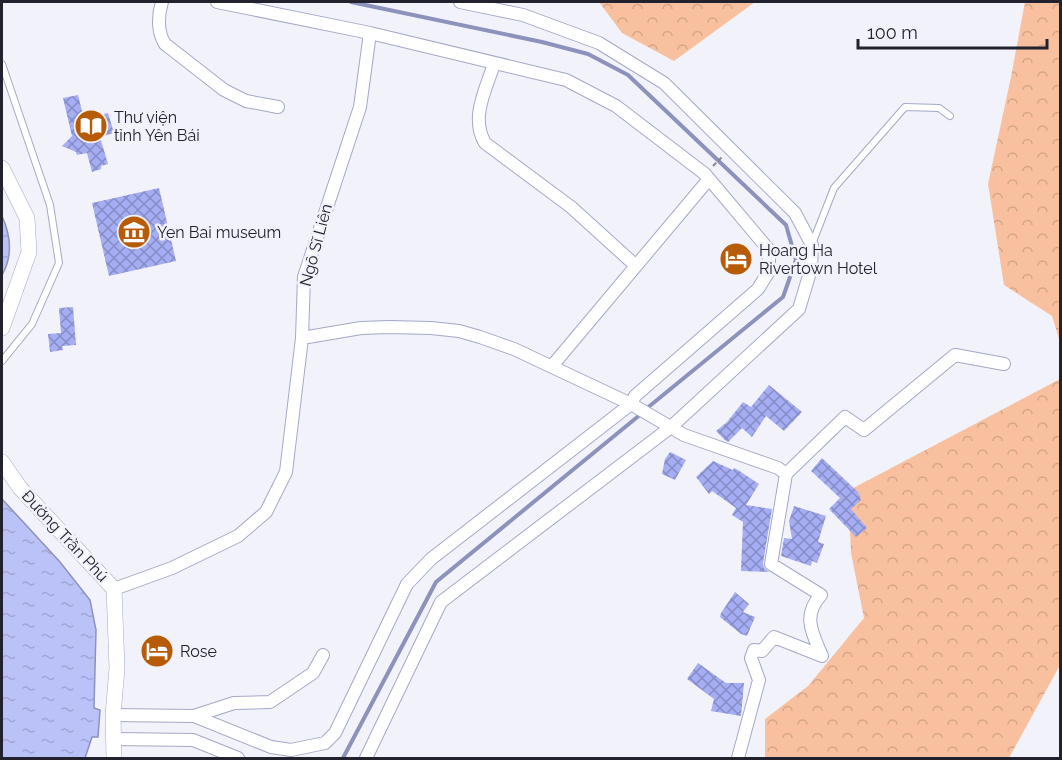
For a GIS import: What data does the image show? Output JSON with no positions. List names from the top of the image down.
{
  "streets": {
    "street": ["Ngô Sĩ Liên", "Đường Trần Phú"]
  },
  "crossings": [
    ["Ngô Sĩ Liên", "Đường Trần Phú"]
  ],
  "places": {
    "library": ["Thư viện tỉnh Yên Bái"],
    "museum": ["Yen Bai museum"],
    "hotel": ["Hoang Ha Rivertown Hotel", "Rose"]
  },
  "scale_bar": "100 m"
}
